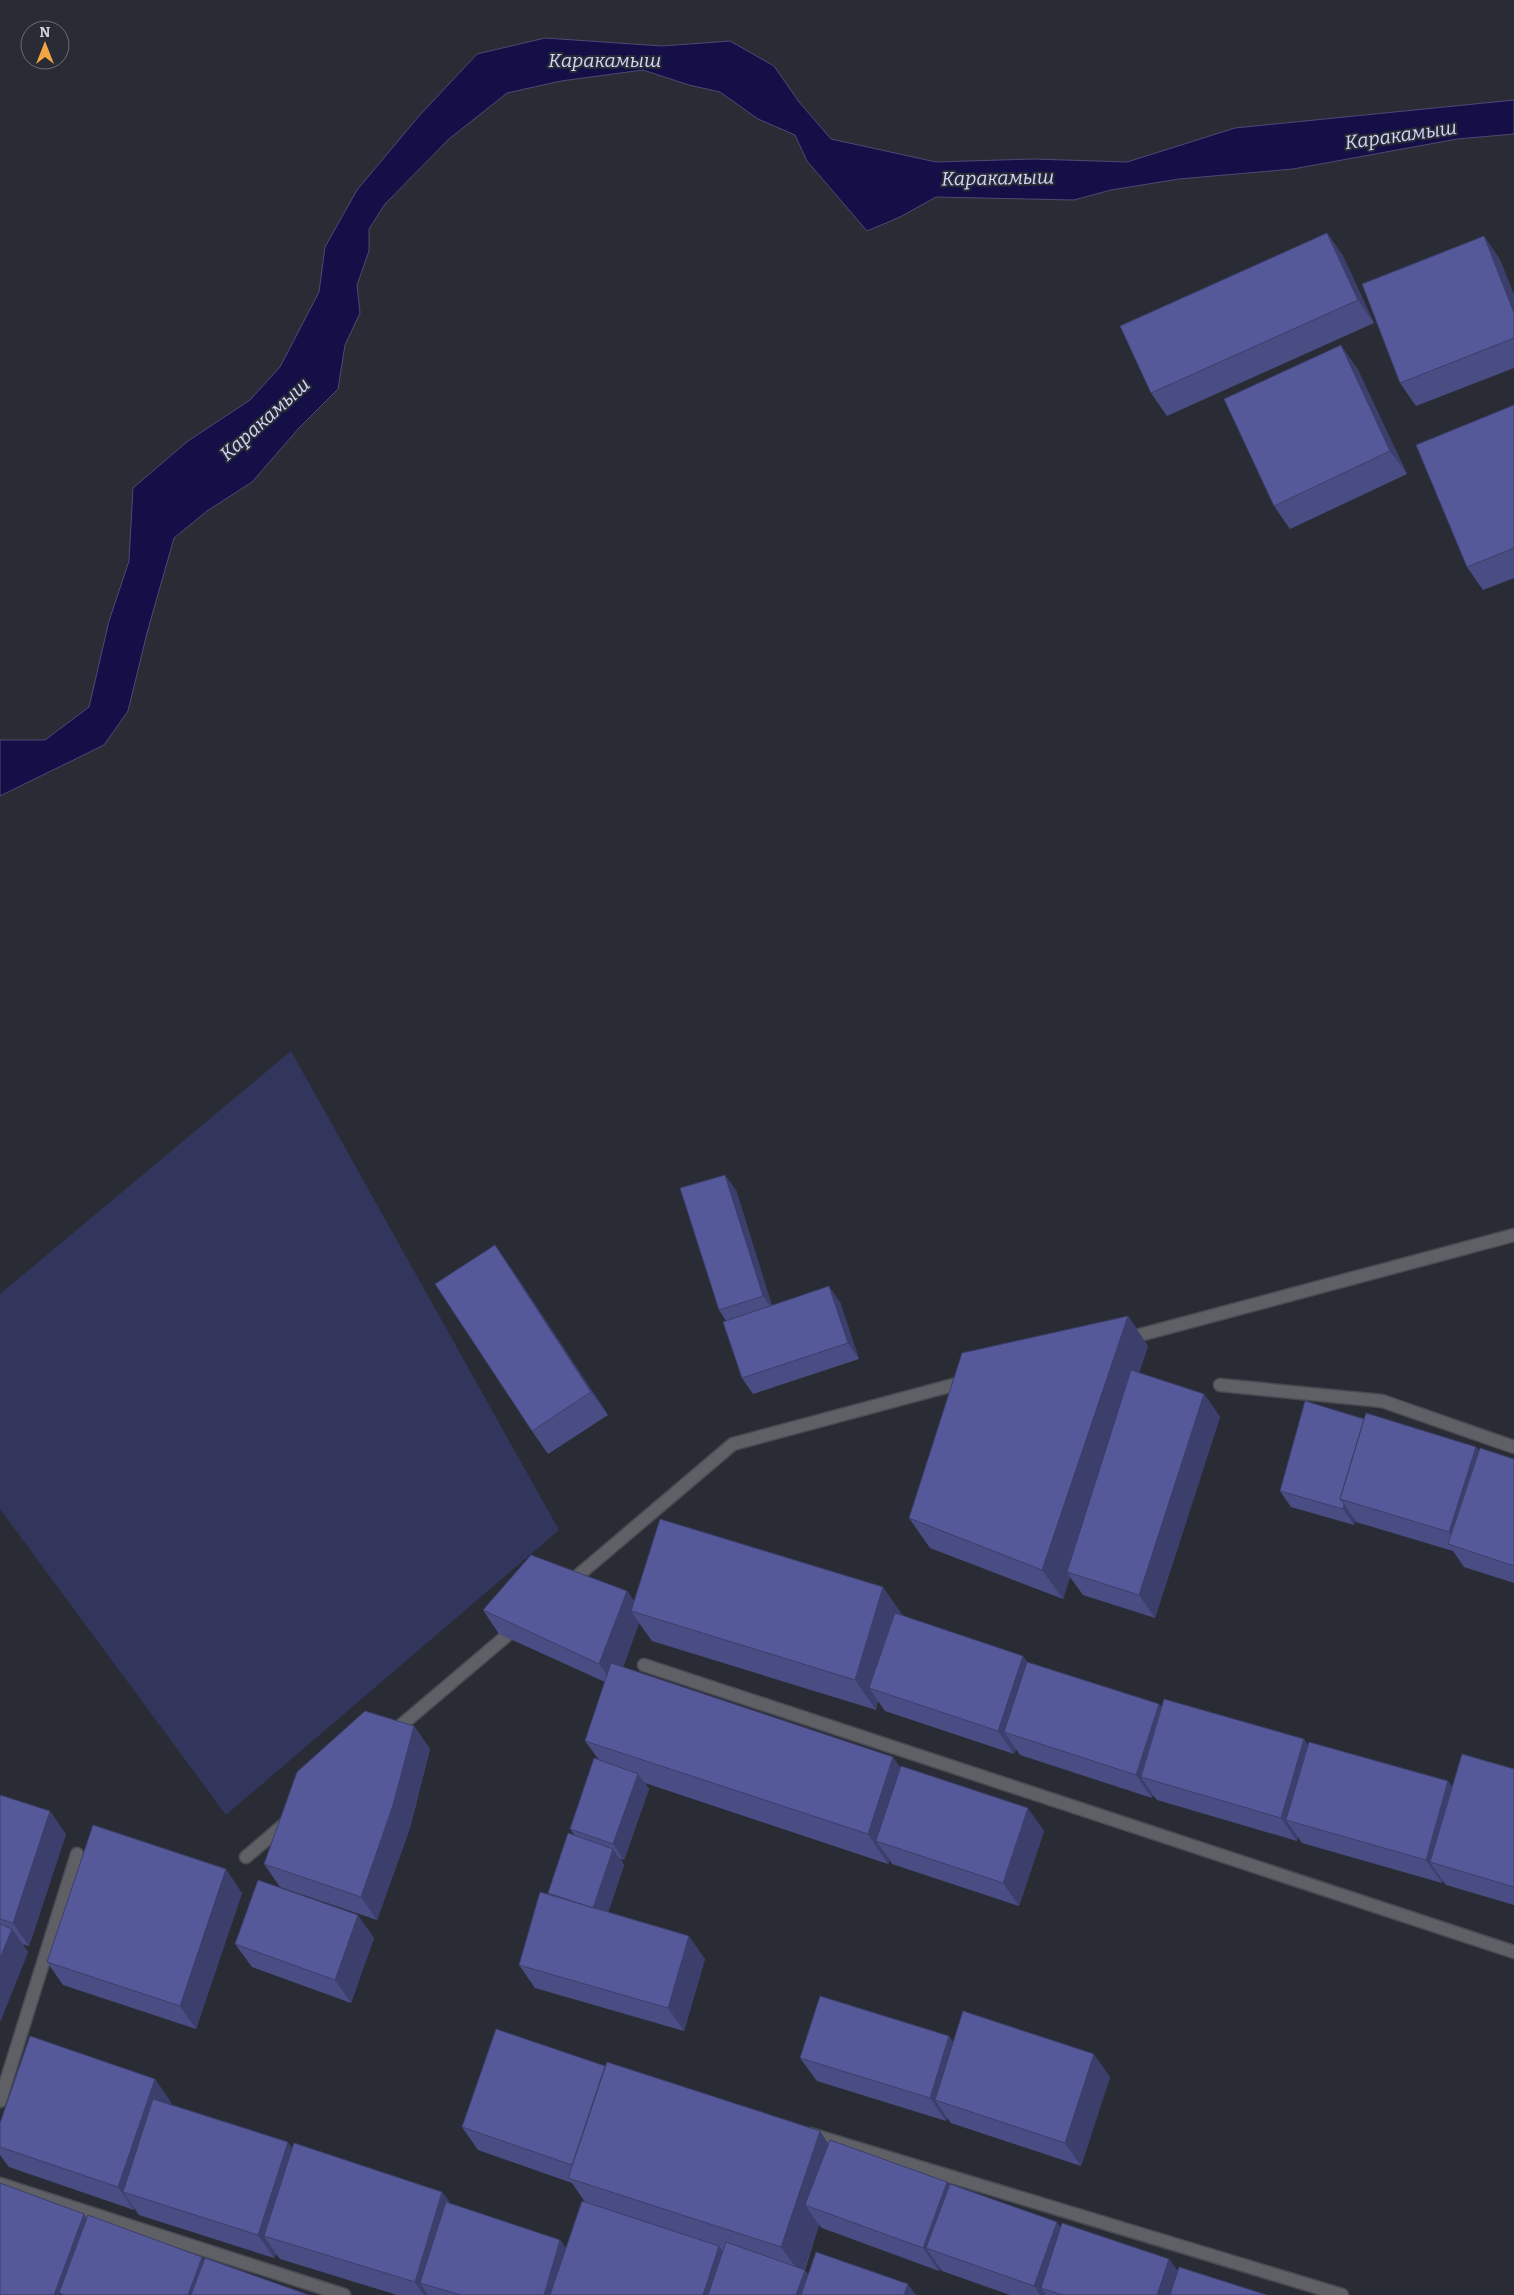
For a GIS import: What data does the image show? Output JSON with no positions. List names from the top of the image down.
{
  "water": ["Каракамыш"],
  "north": "top"
}
